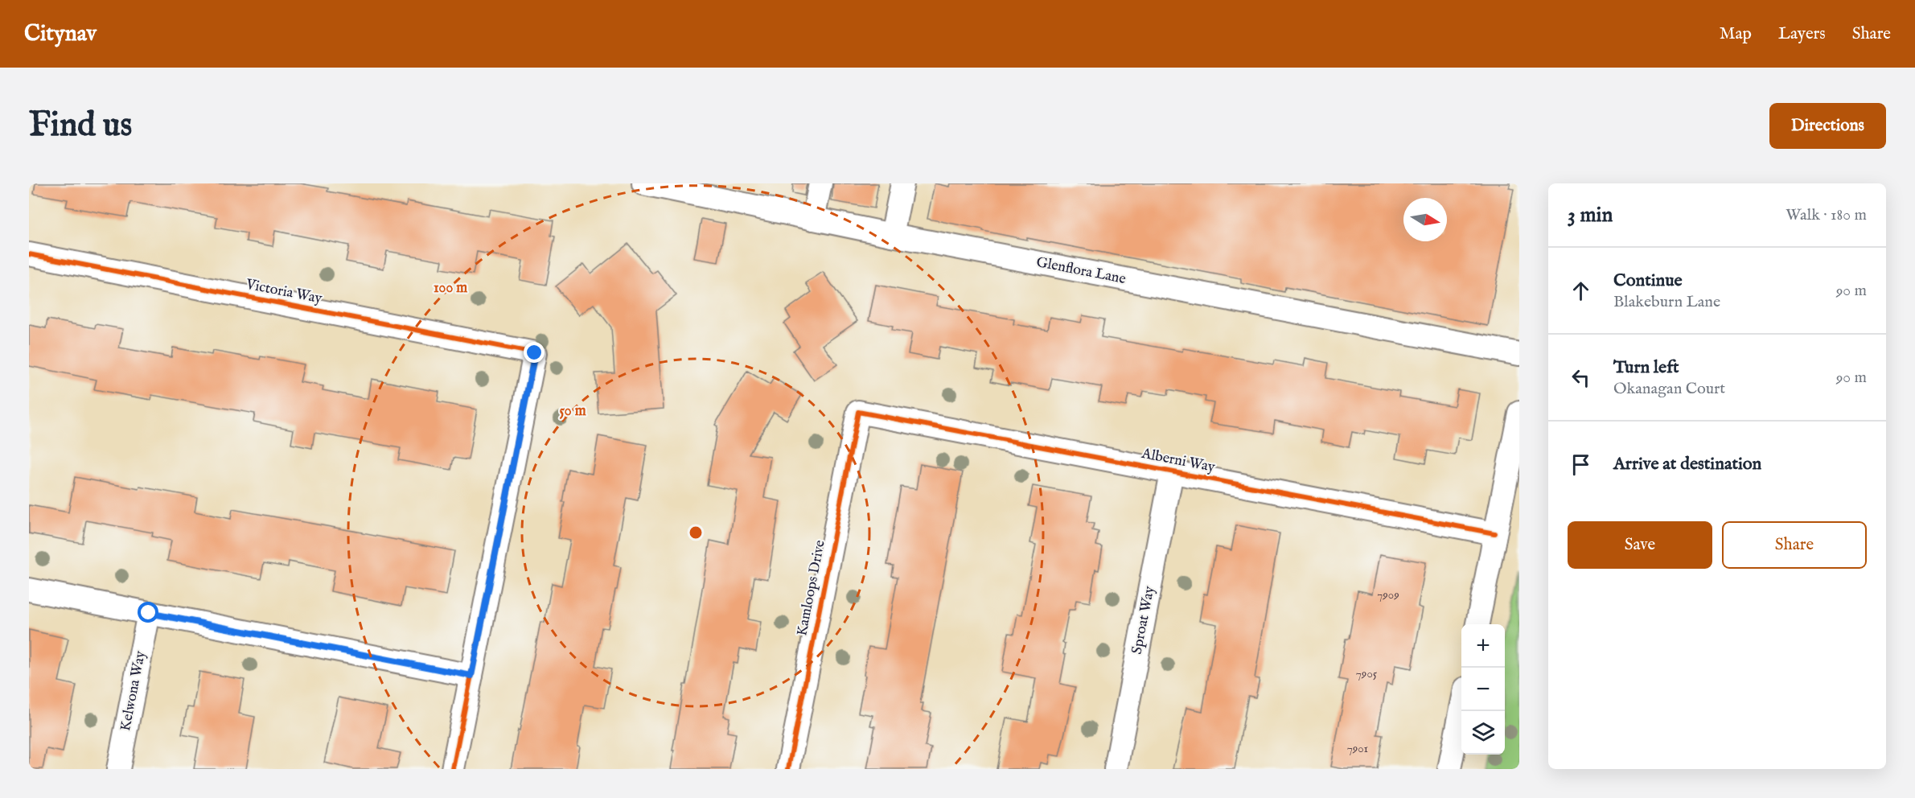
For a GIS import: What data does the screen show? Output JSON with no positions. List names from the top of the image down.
{
  "streets": {
    "street": [
      "Glenflora Lane",
      "Victoria Way",
      "Alberni Way",
      "Kamloops Drive",
      "Sproat Way",
      "Kelwona Way"
    ]
  },
  "crossings": [
    ["Alberni Way", "Kamloops Drive"],
    ["Alberni Way", "Sproat Way"]
  ],
  "house_numbers": ["7909", "7905", "7901"],
  "north": "right",
  "page": {
    "header": "Citynav",
    "nav": ["Map", "Layers", "Share"],
    "buttons": [
      "Directions",
      ["Save", "Share"]
    ],
    "title": "Find us",
    "heading": ["3 min", "Walk · 180 m"],
    "list": [
      ["Continue", "Blakeburn Lane", "90 m"],
      ["Turn left", "Okanagan Court", "90 m"],
      "Arrive at destination"
    ],
    "map_buttons": ["+", "−"]
  },
  "rings": ["100 m", "50 m"]
}
